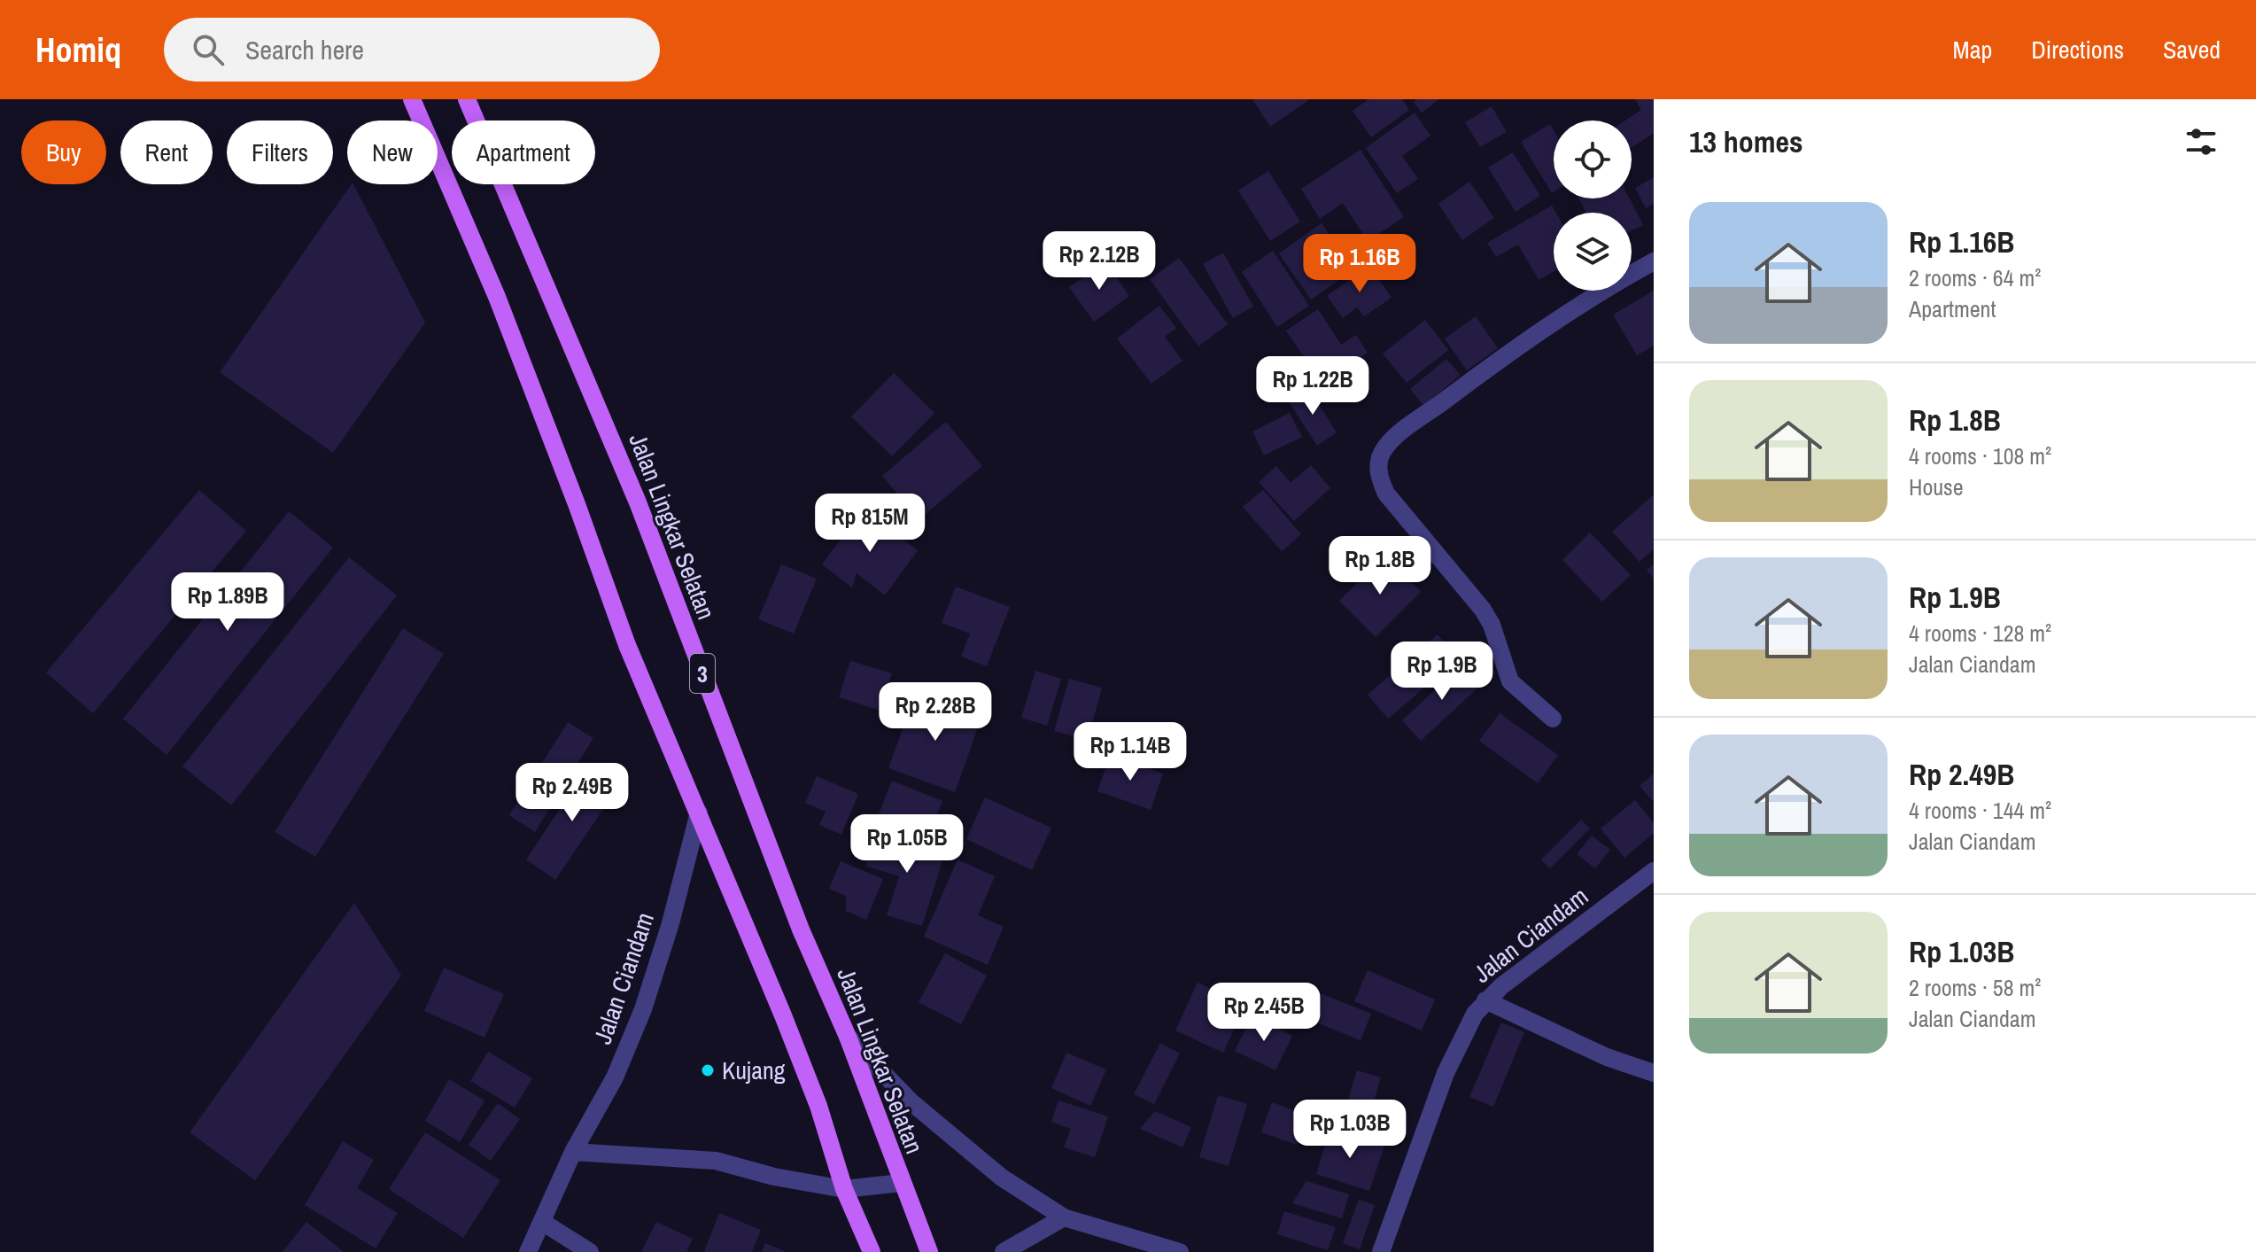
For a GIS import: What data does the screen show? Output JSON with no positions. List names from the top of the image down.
{
  "streets": {
    "main road": ["Jalan Lingkar Selatan", "3"],
    "street": ["Jalan Ciandam"]
  },
  "places": ["Kujang"],
  "page": {
    "header": "Homiq",
    "search": "Search here",
    "nav": ["Map", "Directions", "Saved"],
    "heading": "13 homes",
    "chip": [
      "Buy",
      "Rent",
      "Filters",
      "New",
      "Apartment"
    ],
    "list": [
      {
        "name": "Rp 1.16B",
        "note": "2 rooms · 64 m² · Apartment"
      },
      {
        "name": "Rp 1.8B",
        "note": "4 rooms · 108 m² · House"
      },
      {
        "name": "Rp 1.9B",
        "note": "4 rooms · 128 m² · Jalan Ciandam"
      },
      {
        "name": "Rp 2.49B",
        "note": "4 rooms · 144 m² · Jalan Ciandam"
      },
      {
        "name": "Rp 1.03B",
        "note": "2 rooms · 58 m² · Jalan Ciandam"
      }
    ],
    "price": [
      "Rp 2.12B",
      "Rp 1.16B",
      "Rp 1.22B",
      "Rp 815M",
      "Rp 1.8B",
      "Rp 1.89B",
      "Rp 1.9B",
      "Rp 2.28B",
      "Rp 1.14B",
      "Rp 2.49B",
      "Rp 1.05B",
      "Rp 2.45B",
      "Rp 1.03B"
    ]
  }
}
